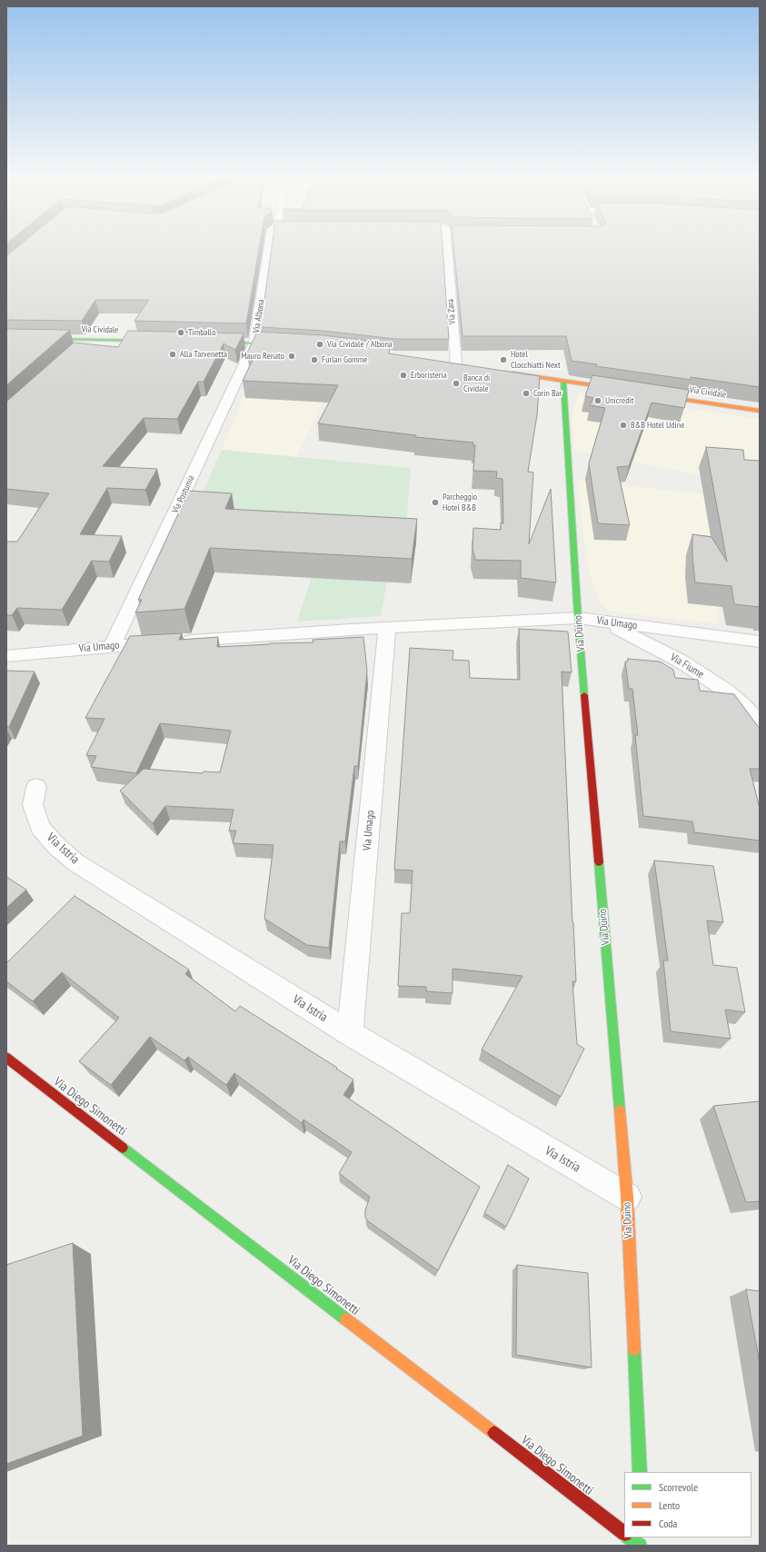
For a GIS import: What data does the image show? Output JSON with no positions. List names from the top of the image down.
{
  "streets": {
    "main road": ["Via Cividale", "Via Duino", "Via Diego Simonetti"],
    "street": [
      "Via Zara",
      "Via Albona",
      "Via Postumia",
      "Via Umago",
      "Via Fiume",
      "Via Istria"
    ]
  },
  "crossings": [
    ["Via Albona", "Via Postumia"],
    ["Via Postumia", "Via Umago"],
    ["Via Umago", "Via Duino"],
    ["Via Umago", "Via Fiume"],
    ["Via Umago", "Via Istria"],
    ["Via Duino", "Via Istria"]
  ],
  "places": [
    "Timballo",
    "Via Cividale / Albona",
    "Alla Tarvenetta",
    "Mauro Renato",
    "Furlan Gomme",
    "Hotel Clocchiatti Next",
    "Erboristeria",
    "Banca di Cividale",
    "Corin Bar",
    "Unicredit",
    "B&B Hotel Udine",
    "Parcheggio Hotel B&B"
  ],
  "legend": ["Scorrevole", "Lento", "Coda"]
}
